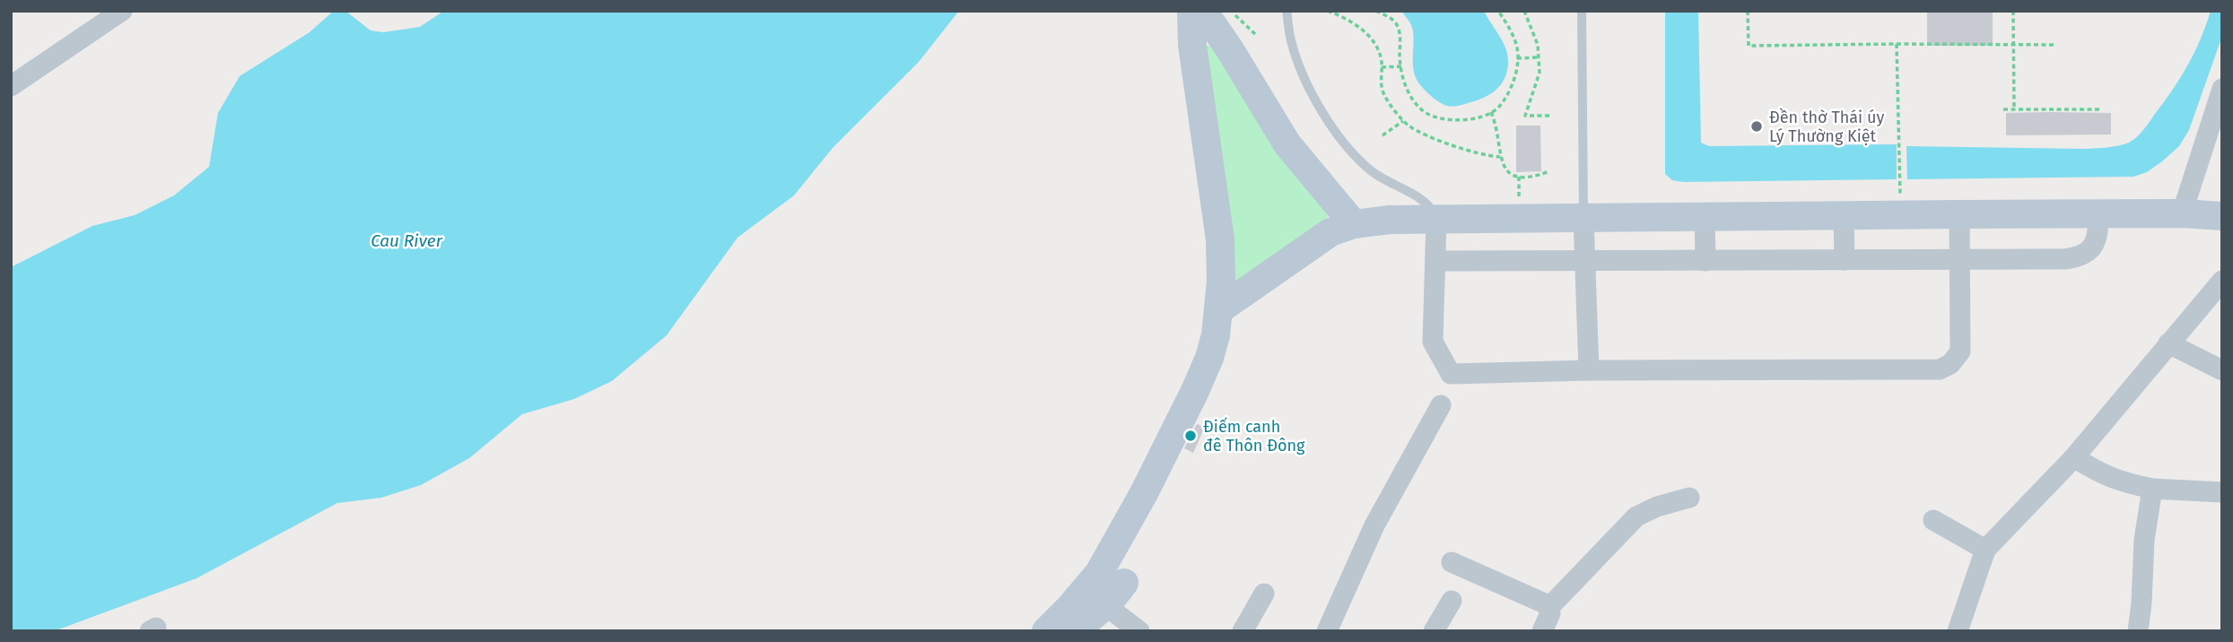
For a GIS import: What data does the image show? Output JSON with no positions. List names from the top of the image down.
{
  "water": ["Cau River"],
  "places": ["Đền thờ Thái úy Lý Thường Kiệt", "Điếm canh đê Thôn Đông"]
}
